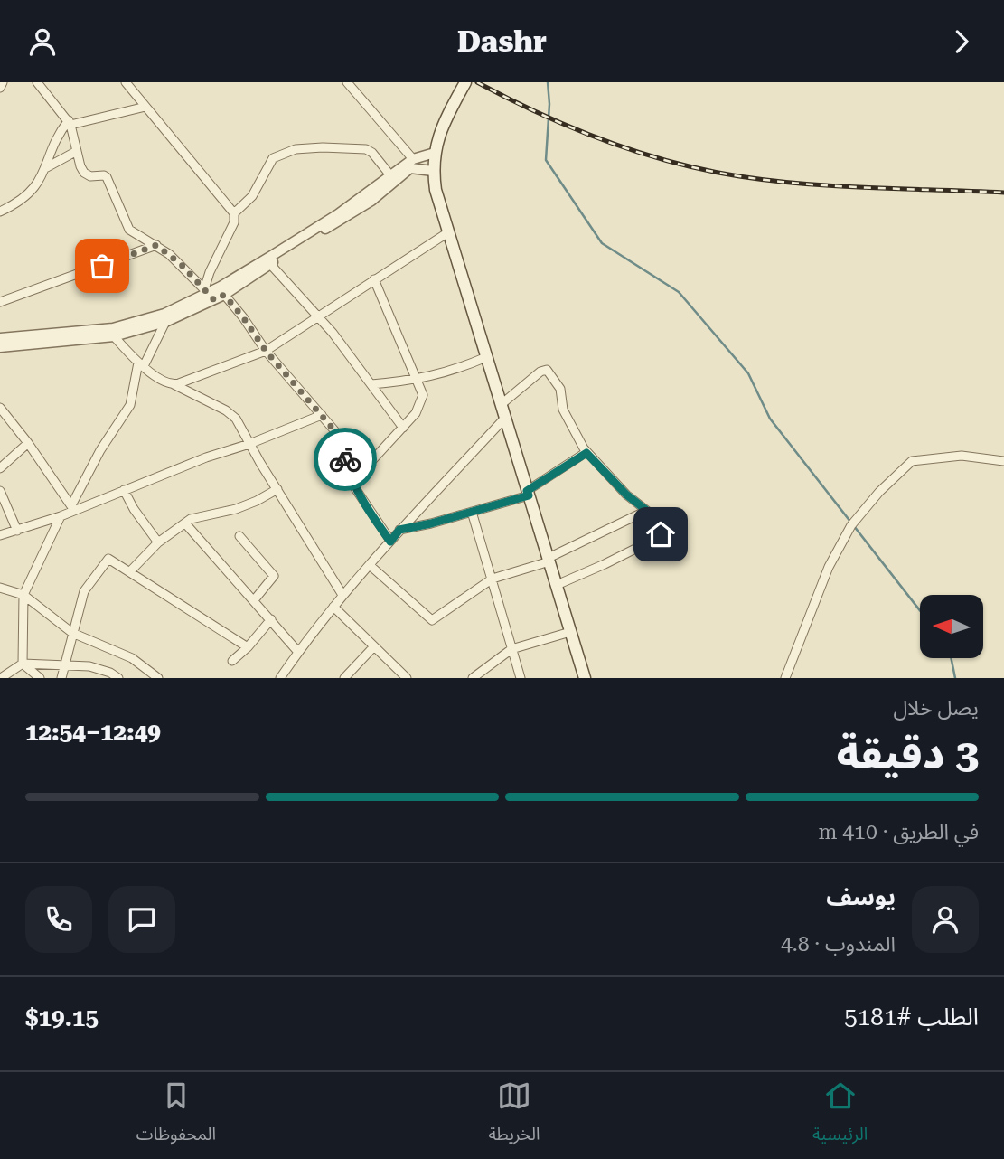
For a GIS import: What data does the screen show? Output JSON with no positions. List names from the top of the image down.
{
  "north": "left",
  "page": {
    "header": "Dashr",
    "heading": ["3 دقيقة", "يصل خلال", "12:49–12:54"],
    "panel": [
      "يوسف",
      "المندوب · 4.8",
      "الطلب #5181",
      "$19.15"
    ],
    "bar": "في الطريق · 410 m",
    "tabs": ["الرئيسية", "الخريطة", "المحفوظات"]
  }
}
